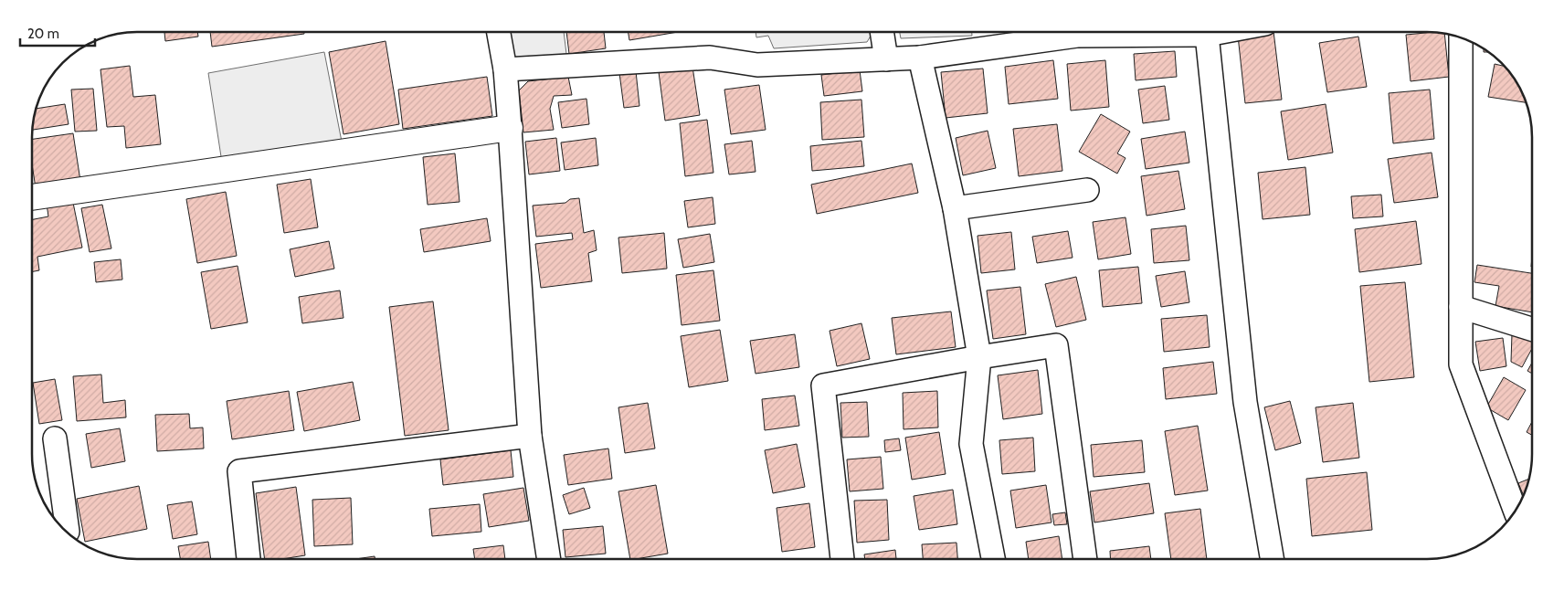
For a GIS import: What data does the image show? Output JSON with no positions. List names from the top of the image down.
{
  "scale_bar": "20 m"
}
